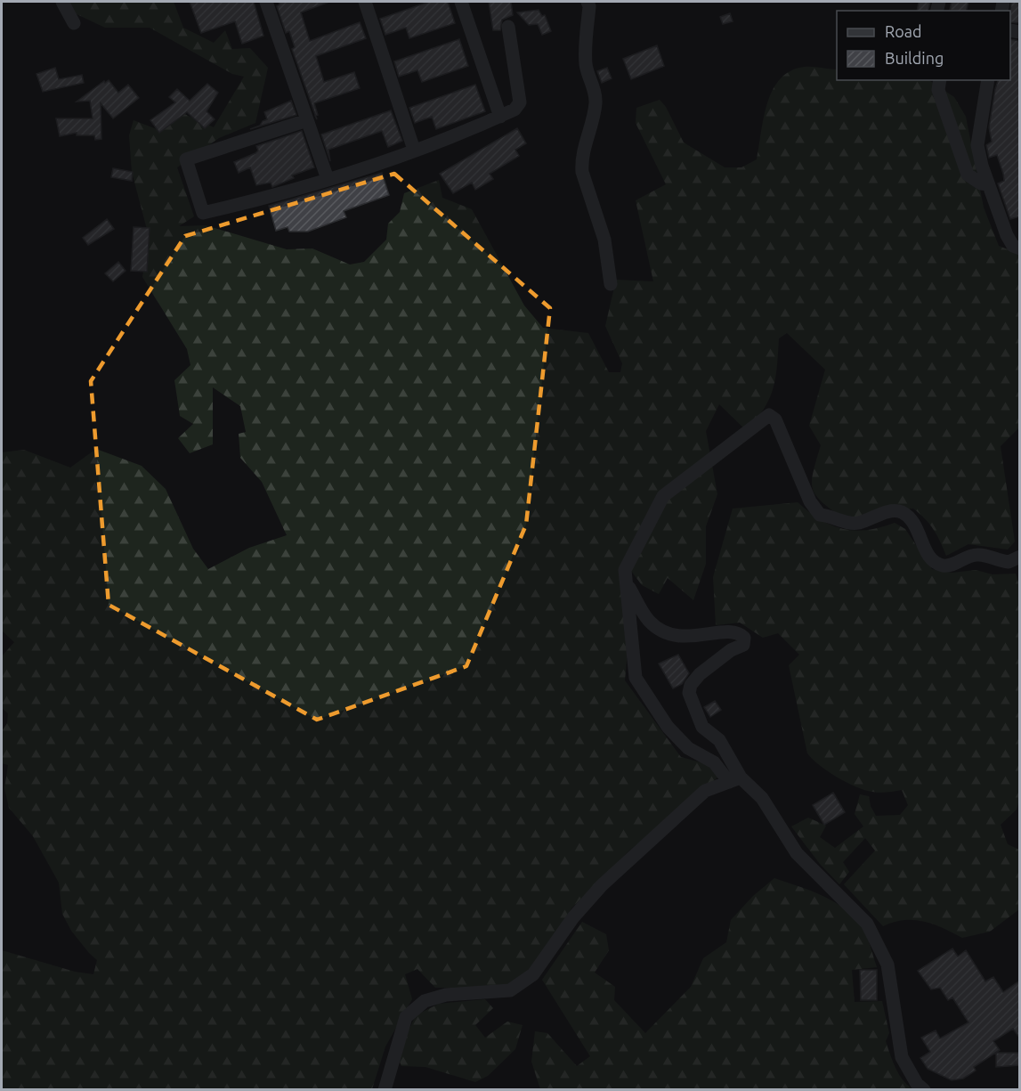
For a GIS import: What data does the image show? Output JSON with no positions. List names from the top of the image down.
{
  "legend": ["Road", "Building"]
}
